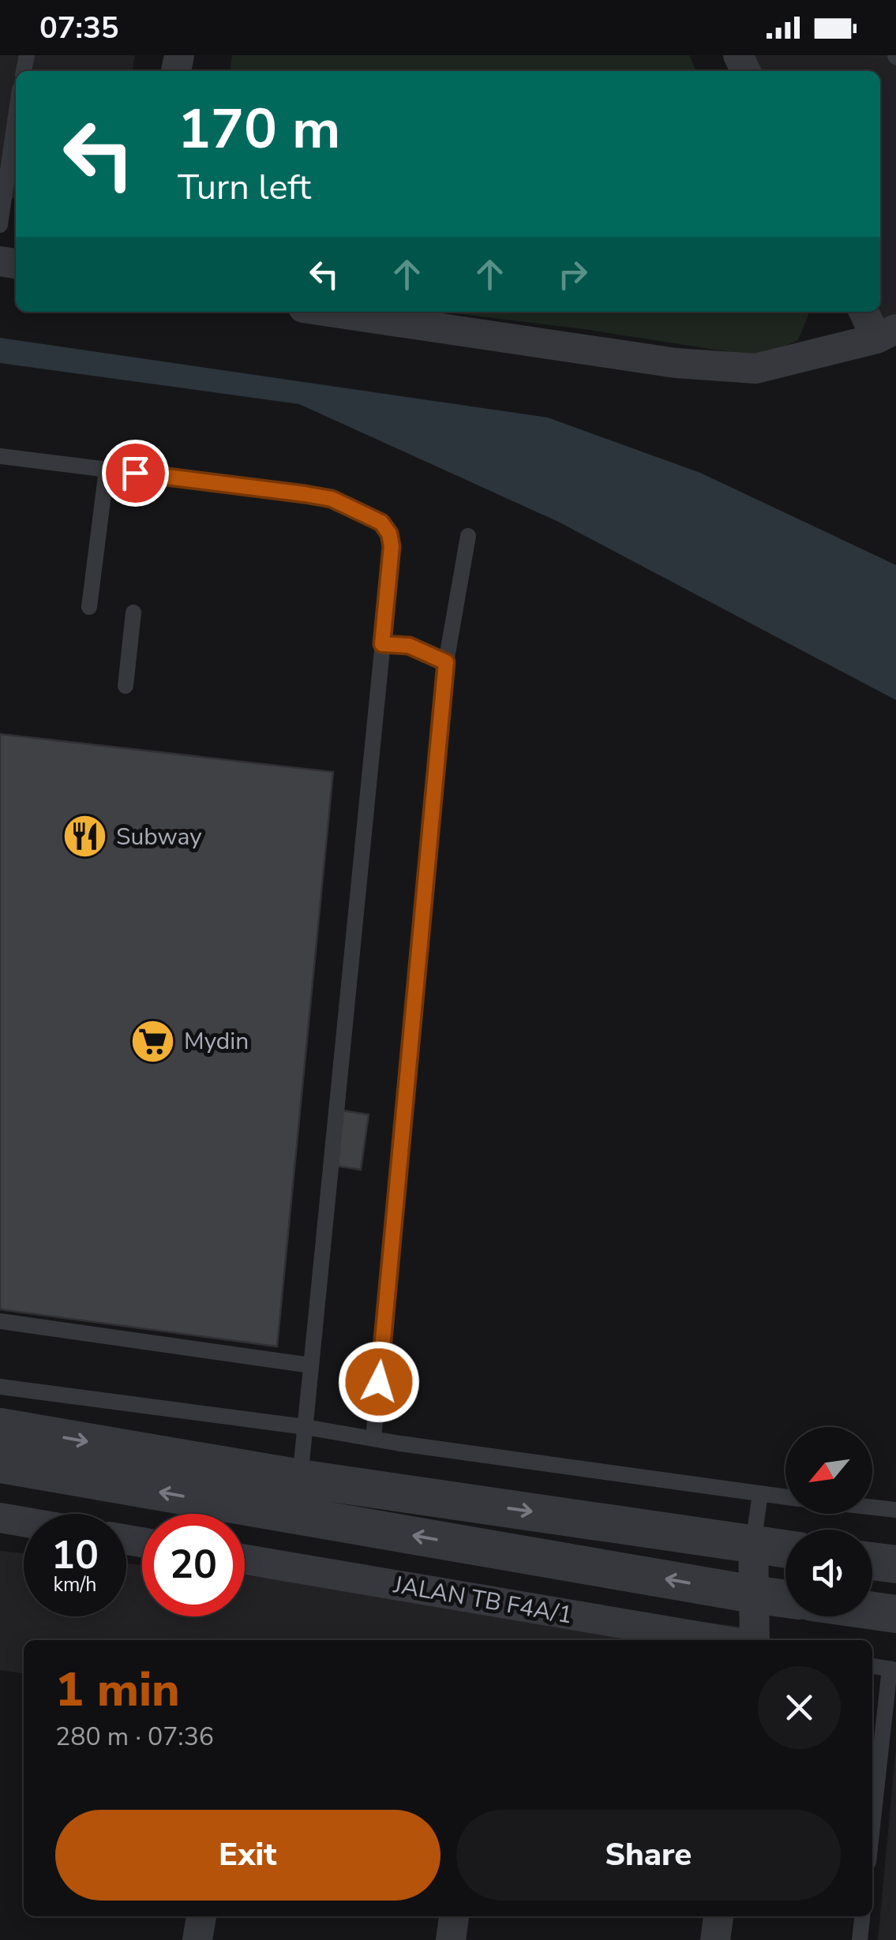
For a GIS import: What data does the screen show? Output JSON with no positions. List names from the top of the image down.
{
  "streets": {
    "street": ["JALAN TB F4A/1"]
  },
  "places": {
    "restaurant": ["Subway"],
    "supermarket": ["Mydin"]
  },
  "north": "bottom left",
  "page": {
    "status": "07:35",
    "turn": ["170 m", "Turn left"],
    "speed": "10 km/h",
    "limit": "20",
    "heading": ["1 min", "280 m · 07:36"],
    "buttons": ["Exit", "Share"]
  }
}
